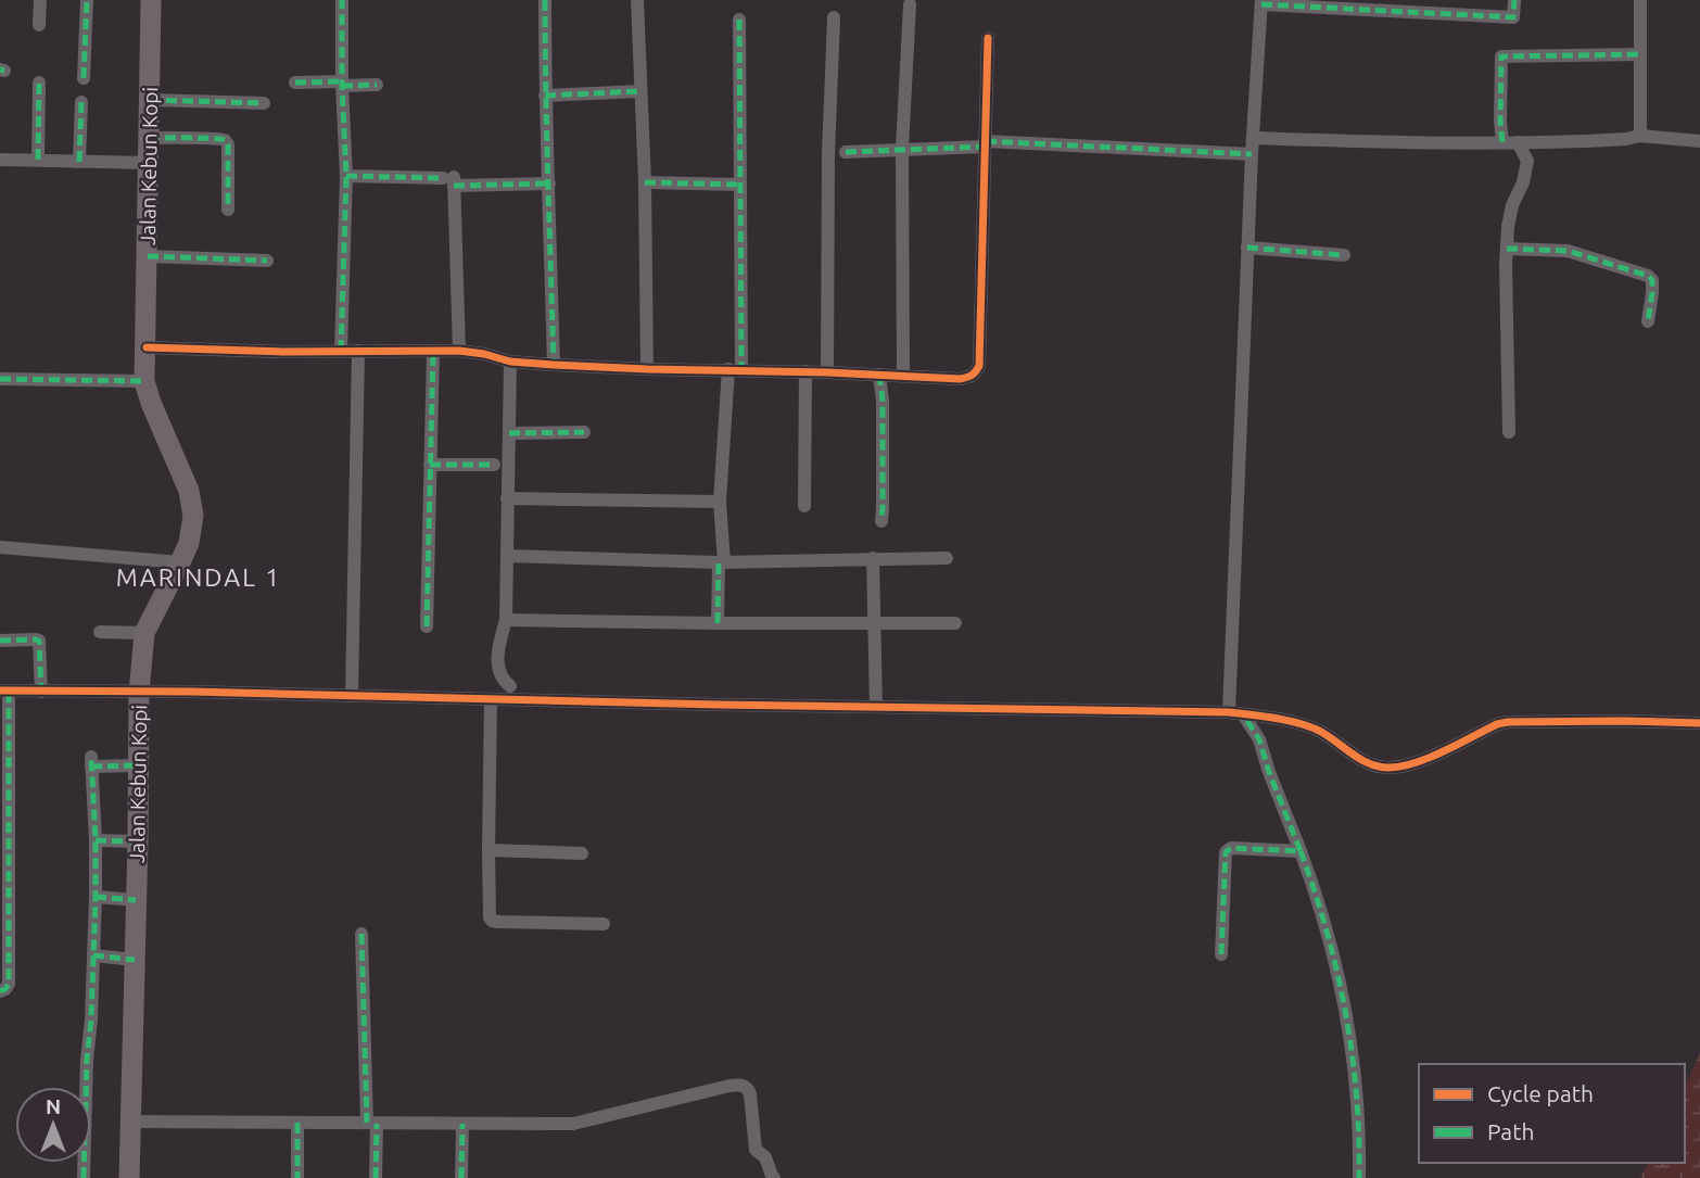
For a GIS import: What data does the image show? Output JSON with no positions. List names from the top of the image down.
{
  "streets": {
    "main road": ["Jalan Kebun Kopi"]
  },
  "districts": ["MARINDAL 1"],
  "legend": ["Cycle path", "Path"],
  "north": "top"
}
